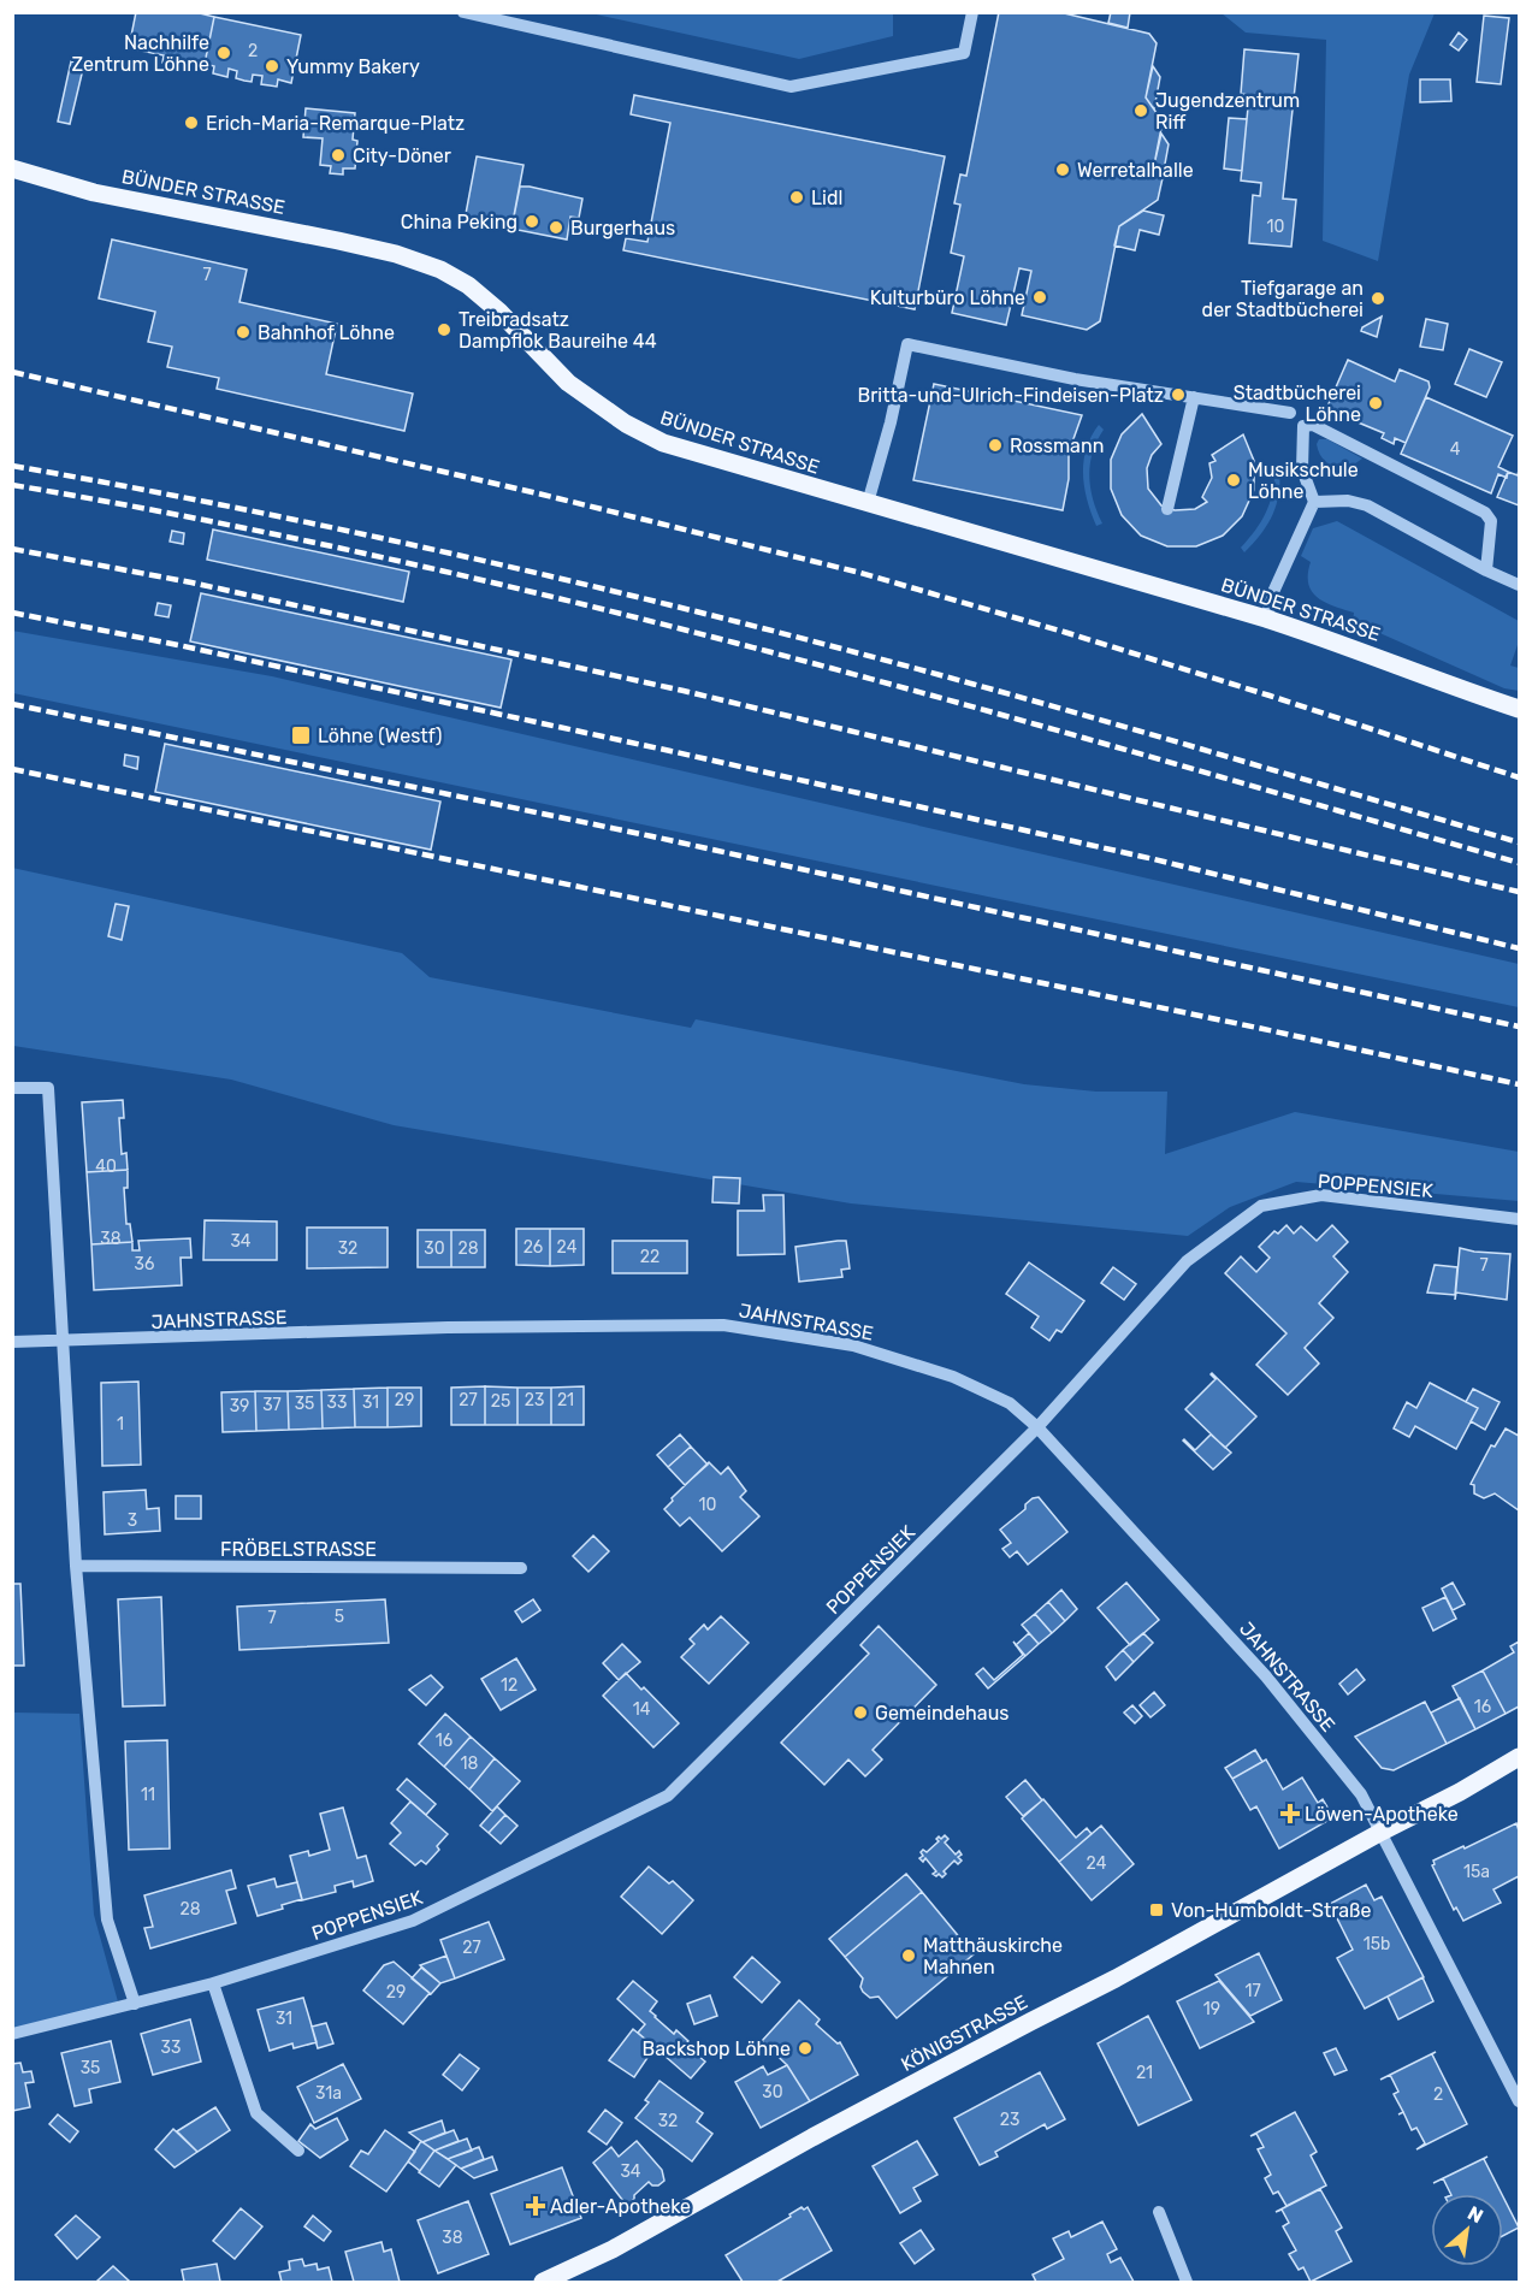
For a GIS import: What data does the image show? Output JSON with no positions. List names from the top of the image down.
{
  "streets": {
    "main road": ["BÜNDER STRASSE", "KÖNIGSTRASSE"],
    "street": ["POPPENSIEK", "JAHNSTRASSE", "FRÖBELSTRASSE"]
  },
  "crossings": [
    ["POPPENSIEK", "JAHNSTRASSE"],
    ["JAHNSTRASSE", "KÖNIGSTRASSE"]
  ],
  "places": {
    "other": [
      "Nachhilfe Zentrum Löhne",
      "Yummy Bakery",
      "Jugendzentrum Riff",
      "Erich-Maria-Remarque-Platz",
      "City-Döner",
      "Werretalhalle",
      "Lidl",
      "China Peking",
      "Burgerhaus",
      "Kulturbüro Löhne",
      "Tiefgarage an der Stadtbücherei",
      "Treibradsatz Dampflok Baureihe 44",
      "Bahnhof Löhne",
      "Britta-und-Ulrich-Findeisen-Platz",
      "Stadtbücherei Löhne",
      "Rossmann",
      "Musikschule Löhne",
      "Gemeindehaus",
      "Matthäuskirche Mahnen",
      "Backshop Löhne"
    ],
    "transit": ["Löhne (Westf)", "Von-Humboldt-Straße"],
    "health": ["Löwen-Apotheke", "Adler-Apotheke"]
  },
  "house_numbers": [
    "2",
    "10",
    "7",
    "4",
    "40",
    "38",
    "34",
    "26",
    "24",
    "32",
    "30",
    "28",
    "22",
    "36",
    "7",
    "29",
    "27",
    "23",
    "21",
    "25",
    "33",
    "31",
    "35",
    "37",
    "39",
    "1",
    "10",
    "3",
    "5",
    "7",
    "12",
    "16",
    "14",
    "16",
    "18",
    "11",
    "24",
    "15a",
    "28",
    "15b",
    "27",
    "17",
    "29",
    "19",
    "31",
    "33",
    "35",
    "21",
    "30",
    "31a",
    "2",
    "23",
    "32",
    "34",
    "38"
  ],
  "north": "top right"
}
